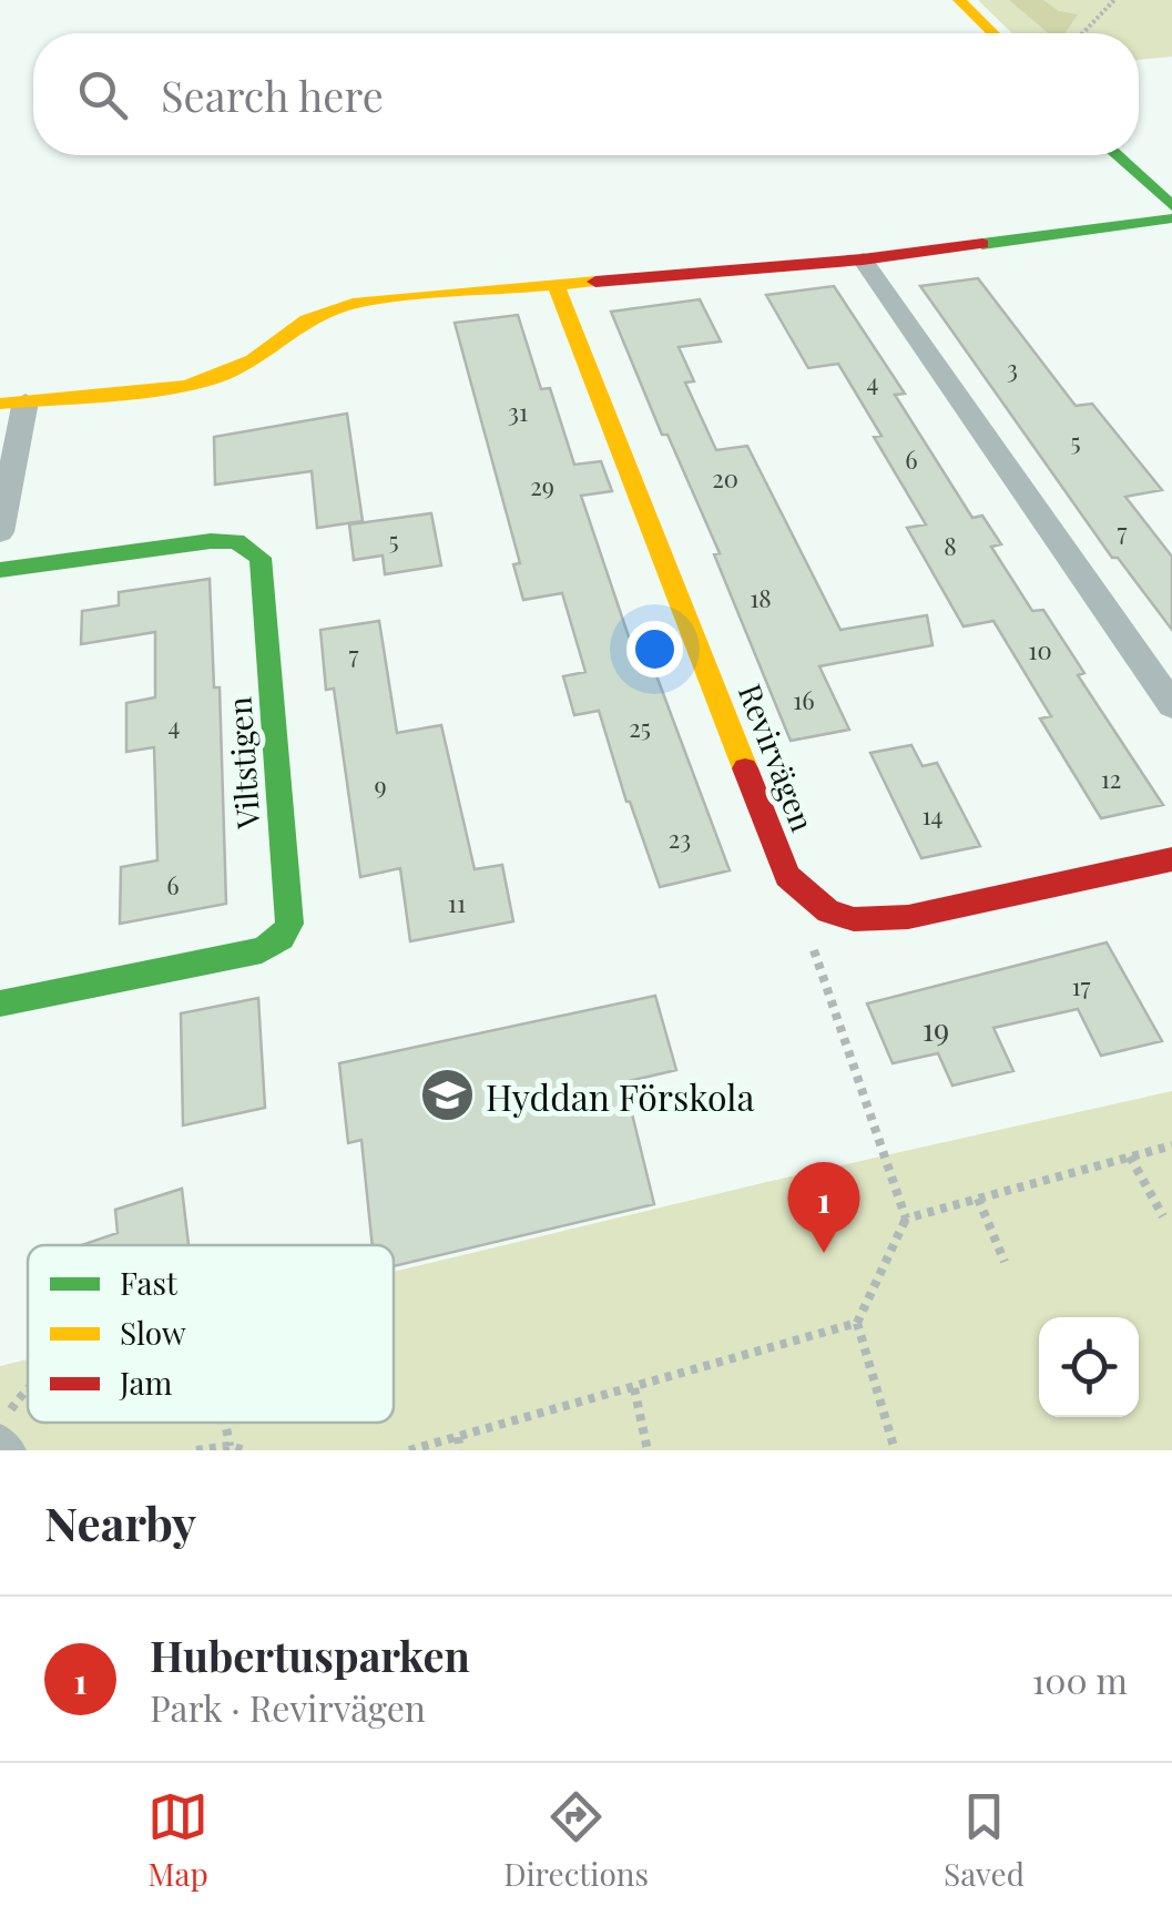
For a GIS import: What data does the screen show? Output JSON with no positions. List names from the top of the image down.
{
  "streets": {
    "street": ["Revirvägen", "Viltstigen"]
  },
  "places": {
    "school or university": ["Hyddan Förskola"]
  },
  "house_numbers": [
    "3",
    "4",
    "31",
    "5",
    "6",
    "20",
    "29",
    "7",
    "5",
    "8",
    "18",
    "10",
    "7",
    "16",
    "4",
    "25",
    "12",
    "9",
    "14",
    "23",
    "6",
    "11",
    "17",
    "19"
  ],
  "legend": ["Fast", "Slow", "Jam"],
  "page": {
    "search": "Search here",
    "pins": "1",
    "heading": "Nearby",
    "list": [
      {
        "mark": "1",
        "name": "Hubertusparken",
        "note": "Park · Revirvägen",
        "value": "100 m"
      }
    ],
    "nav": ["Map", "Directions", "Saved"]
  }
}
